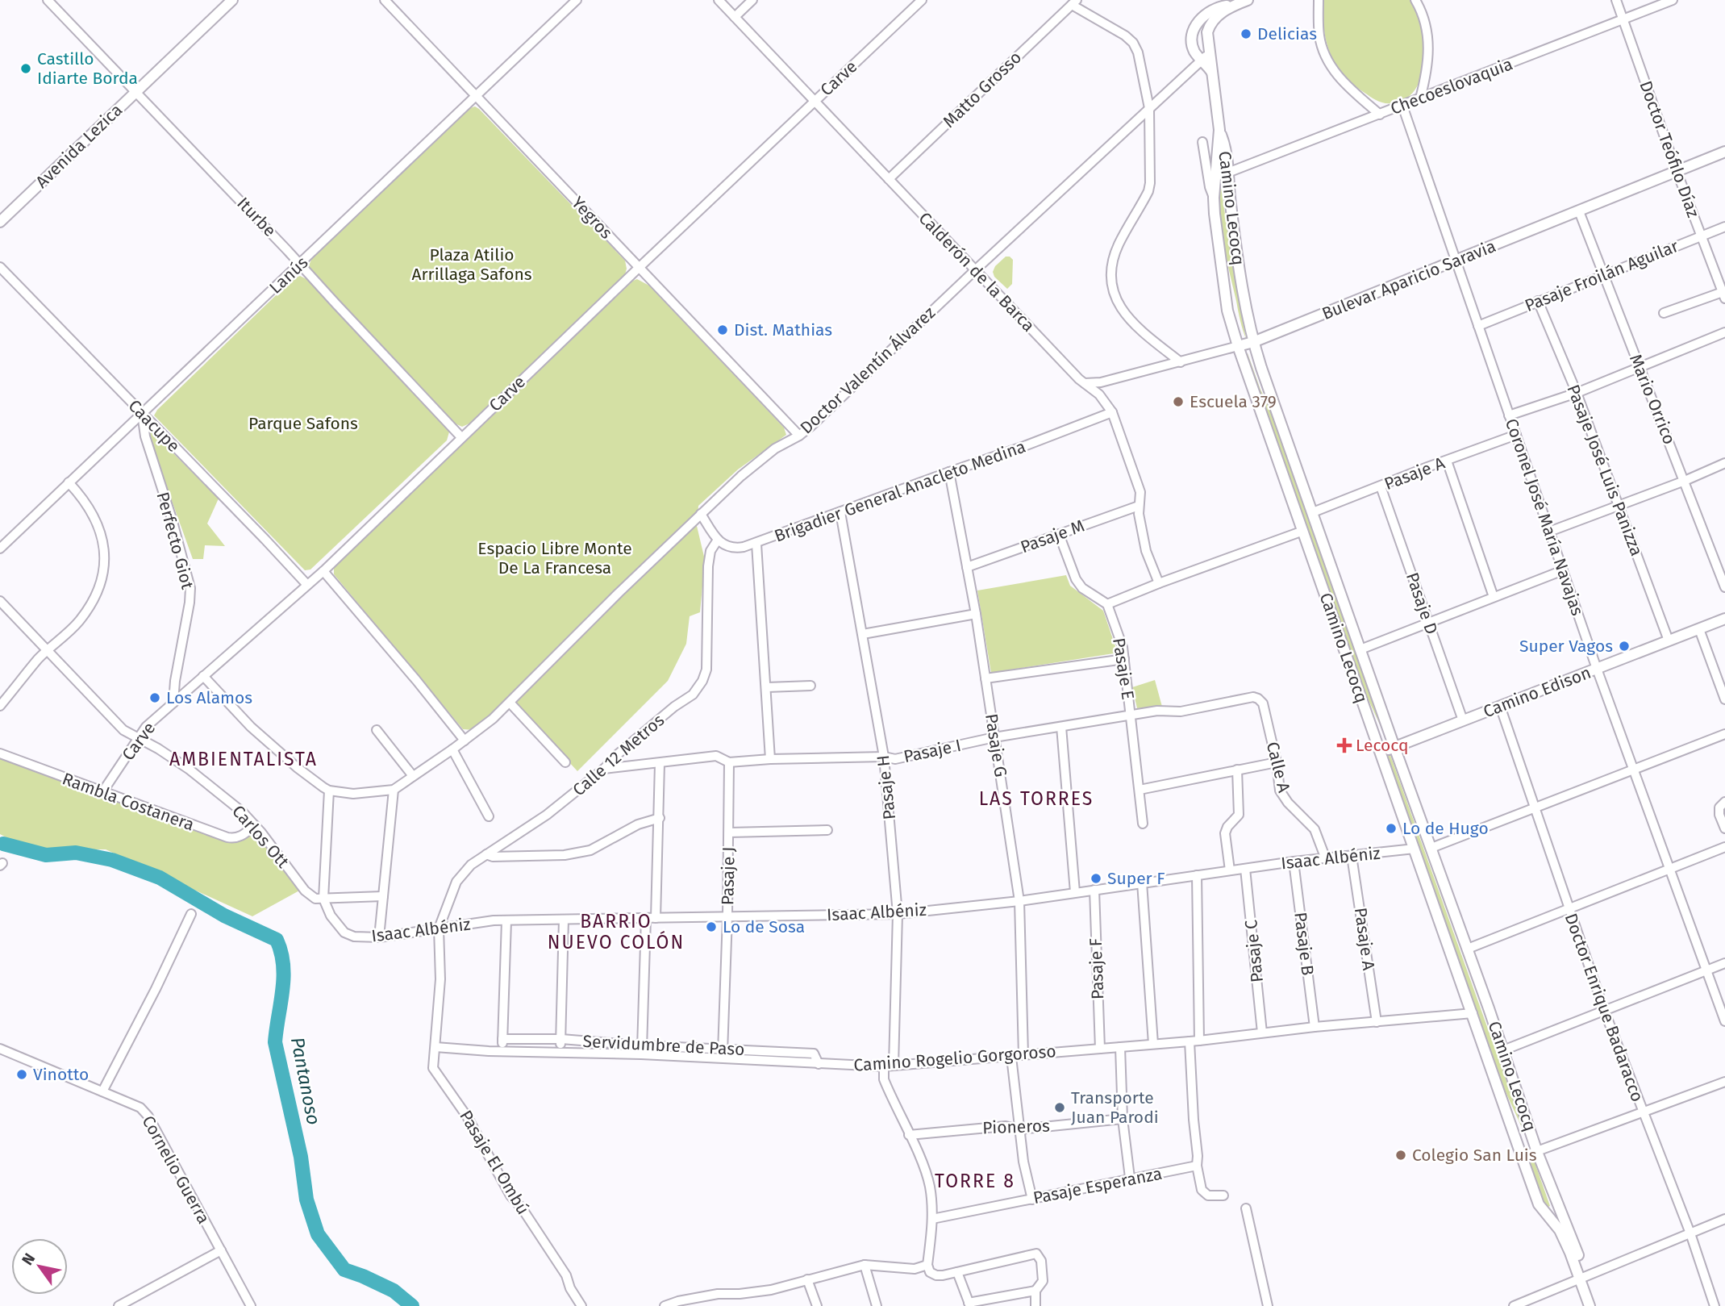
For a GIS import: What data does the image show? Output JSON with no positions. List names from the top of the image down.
{
  "streets": {
    "street": [
      "Carve",
      "Checoeslovaquia",
      "Matto Grosso",
      "Avenida Lezica",
      "Doctor Teófilo Díaz",
      "Camino Lecocq",
      "Iturbe",
      "Yegros",
      "Calderón de la Barca",
      "Lanús",
      "Pasaje Froilán Aguilar",
      "Bulevar Aparicio Saravia",
      "Doctor Valentín Álvarez",
      "Mario Orrico",
      "Caacupe",
      "Pasaje José Luis Panizza",
      "Pasaje A",
      "Brigadier General Anacleto Medina",
      "Coronel José María Navajas",
      "Pasaje M",
      "Perfecto Giot",
      "Pasaje D",
      "Pasaje E",
      "Camino Edison",
      "Pasaje G",
      "Pasaje I",
      "Calle 12 Metros",
      "Calle A",
      "Pasaje H",
      "Rambla Costanera",
      "Carlos Ott",
      "Isaac Albéniz",
      "Pasaje J",
      "Pasaje B",
      "Pasaje C",
      "Pasaje F",
      "Doctor Enrique Badaracco",
      "Servidumbre de Paso",
      "Camino Rogelio Gorgoroso",
      "Pioneros",
      "Pasaje El Ombú",
      "Cornelio Guerra",
      "Pasaje Esperanza"
    ]
  },
  "crossings": [
    ["Carve", "Iturbe"],
    ["Carve", "Yegros"],
    ["Carve", "Calderón de la Barca"],
    ["Carve", "Caacupe"],
    ["Carve", "Perfecto Giot"],
    ["Carve", "Rambla Costanera"],
    ["Carve", "Carlos Ott"],
    ["Checoeslovaquia", "Doctor Teófilo Díaz"],
    ["Checoeslovaquia", "Camino Lecocq"],
    ["Checoeslovaquia", "Coronel José María Navajas"],
    ["Matto Grosso", "Calderón de la Barca"],
    ["Avenida Lezica", "Iturbe"],
    ["Doctor Teófilo Díaz", "Pasaje Froilán Aguilar"],
    ["Doctor Teófilo Díaz", "Bulevar Aparicio Saravia"],
    ["Camino Lecocq", "Bulevar Aparicio Saravia"],
    ["Camino Lecocq", "Doctor Valentín Álvarez"],
    ["Camino Lecocq", "Pasaje A"],
    ["Camino Lecocq", "Camino Edison"],
    ["Camino Lecocq", "Isaac Albéniz"],
    ["Camino Lecocq", "Camino Rogelio Gorgoroso"],
    ["Iturbe", "Lanús"],
    ["Yegros", "Lanús"],
    ["Yegros", "Doctor Valentín Álvarez"],
    ["Calderón de la Barca", "Bulevar Aparicio Saravia"],
    ["Calderón de la Barca", "Doctor Valentín Álvarez"],
    ["Calderón de la Barca", "Brigadier General Anacleto Medina"],
    ["Calderón de la Barca", "Pasaje M"],
    ["Lanús", "Caacupe"],
    ["Lanús", "Perfecto Giot"],
    ["Pasaje Froilán Aguilar", "Mario Orrico"],
    ["Pasaje Froilán Aguilar", "Pasaje José Luis Panizza"],
    ["Pasaje Froilán Aguilar", "Coronel José María Navajas"],
    ["Bulevar Aparicio Saravia", "Mario Orrico"],
    ["Bulevar Aparicio Saravia", "Coronel José María Navajas"],
    ["Caacupe", "Perfecto Giot"],
    ["Pasaje José Luis Panizza", "Camino Edison"],
    ["Pasaje A", "Coronel José María Navajas"],
    ["Pasaje A", "Pasaje D"],
    ["Pasaje A", "Isaac Albéniz"],
    ["Pasaje A", "Camino Rogelio Gorgoroso"],
    ["Brigadier General Anacleto Medina", "Pasaje G"],
    ["Brigadier General Anacleto Medina", "Calle 12 Metros"],
    ["Brigadier General Anacleto Medina", "Pasaje H"],
    ["Coronel José María Navajas", "Camino Edison"],
    ["Pasaje M", "Pasaje G"],
    ["Pasaje D", "Camino Edison"],
    ["Pasaje E", "Pasaje I"],
    ["Camino Edison", "Doctor Enrique Badaracco"],
    ["Pasaje G", "Pasaje I"],
    ["Pasaje G", "Isaac Albéniz"],
    ["Pasaje G", "Camino Rogelio Gorgoroso"],
    ["Pasaje I", "Calle 12 Metros"],
    ["Pasaje I", "Calle A"],
    ["Pasaje I", "Pasaje H"],
    ["Pasaje I", "Pasaje J"],
    ["Calle 12 Metros", "Isaac Albéniz"],
    ["Calle 12 Metros", "Pasaje El Ombú"],
    ["Calle A", "Isaac Albéniz"],
    ["Pasaje H", "Isaac Albéniz"],
    ["Pasaje H", "Camino Rogelio Gorgoroso"],
    ["Pasaje H", "Pioneros"],
    ["Pasaje H", "Pasaje Esperanza"],
    ["Rambla Costanera", "Carlos Ott"],
    ["Carlos Ott", "Isaac Albéniz"],
    ["Isaac Albéniz", "Pasaje J"],
    ["Isaac Albéniz", "Pasaje B"],
    ["Isaac Albéniz", "Pasaje C"],
    ["Isaac Albéniz", "Pasaje F"],
    ["Isaac Albéniz", "Pasaje El Ombú"],
    ["Pasaje J", "Camino Rogelio Gorgoroso"],
    ["Pasaje B", "Camino Rogelio Gorgoroso"],
    ["Pasaje C", "Camino Rogelio Gorgoroso"],
    ["Pasaje F", "Camino Rogelio Gorgoroso"],
    ["Servidumbre de Paso", "Camino Rogelio Gorgoroso"],
    ["Camino Rogelio Gorgoroso", "Pasaje El Ombú"]
  ],
  "districts": [
    "AMBIENTALISTA",
    "LAS TORRES",
    "BARRIO NUEVO COLÓN",
    "TORRE 8"
  ],
  "water": ["Pantanoso"],
  "parks": ["Plaza Atilio Arrillaga Safons", "Parque Safons", "Espacio Libre Monte De La Francesa"],
  "places": {
    "other": [
      "Delicias",
      "Castillo Idiarte Borda",
      "Dist. Mathias",
      "Escuela 379",
      "Super Vagos",
      "Los Alamos",
      "Lo de Hugo",
      "Super F",
      "Lo de Sosa",
      "Vinotto",
      "Transporte Juan Parodi",
      "Colegio San Luis"
    ],
    "health": ["Lecocq"]
  },
  "north": "top left"
}
